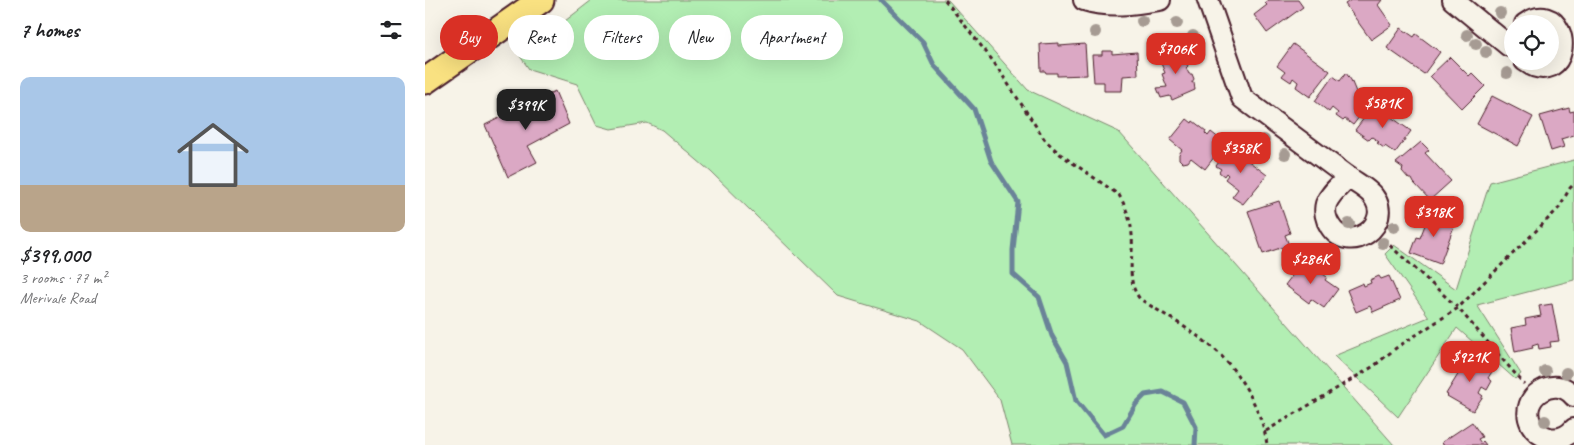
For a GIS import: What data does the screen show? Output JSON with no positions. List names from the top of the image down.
{
  "page": {
    "heading": "7 homes",
    "chip": [
      "Buy",
      "Rent",
      "Filters",
      "New",
      "Apartment"
    ],
    "price": [
      "$706K",
      "$581K",
      "$399K",
      "$358K",
      "$318K",
      "$286K",
      "$921K"
    ],
    "list": [
      {
        "name": "$399,000",
        "note": "3 rooms · 77 m² · Merivale Road"
      }
    ]
  }
}
